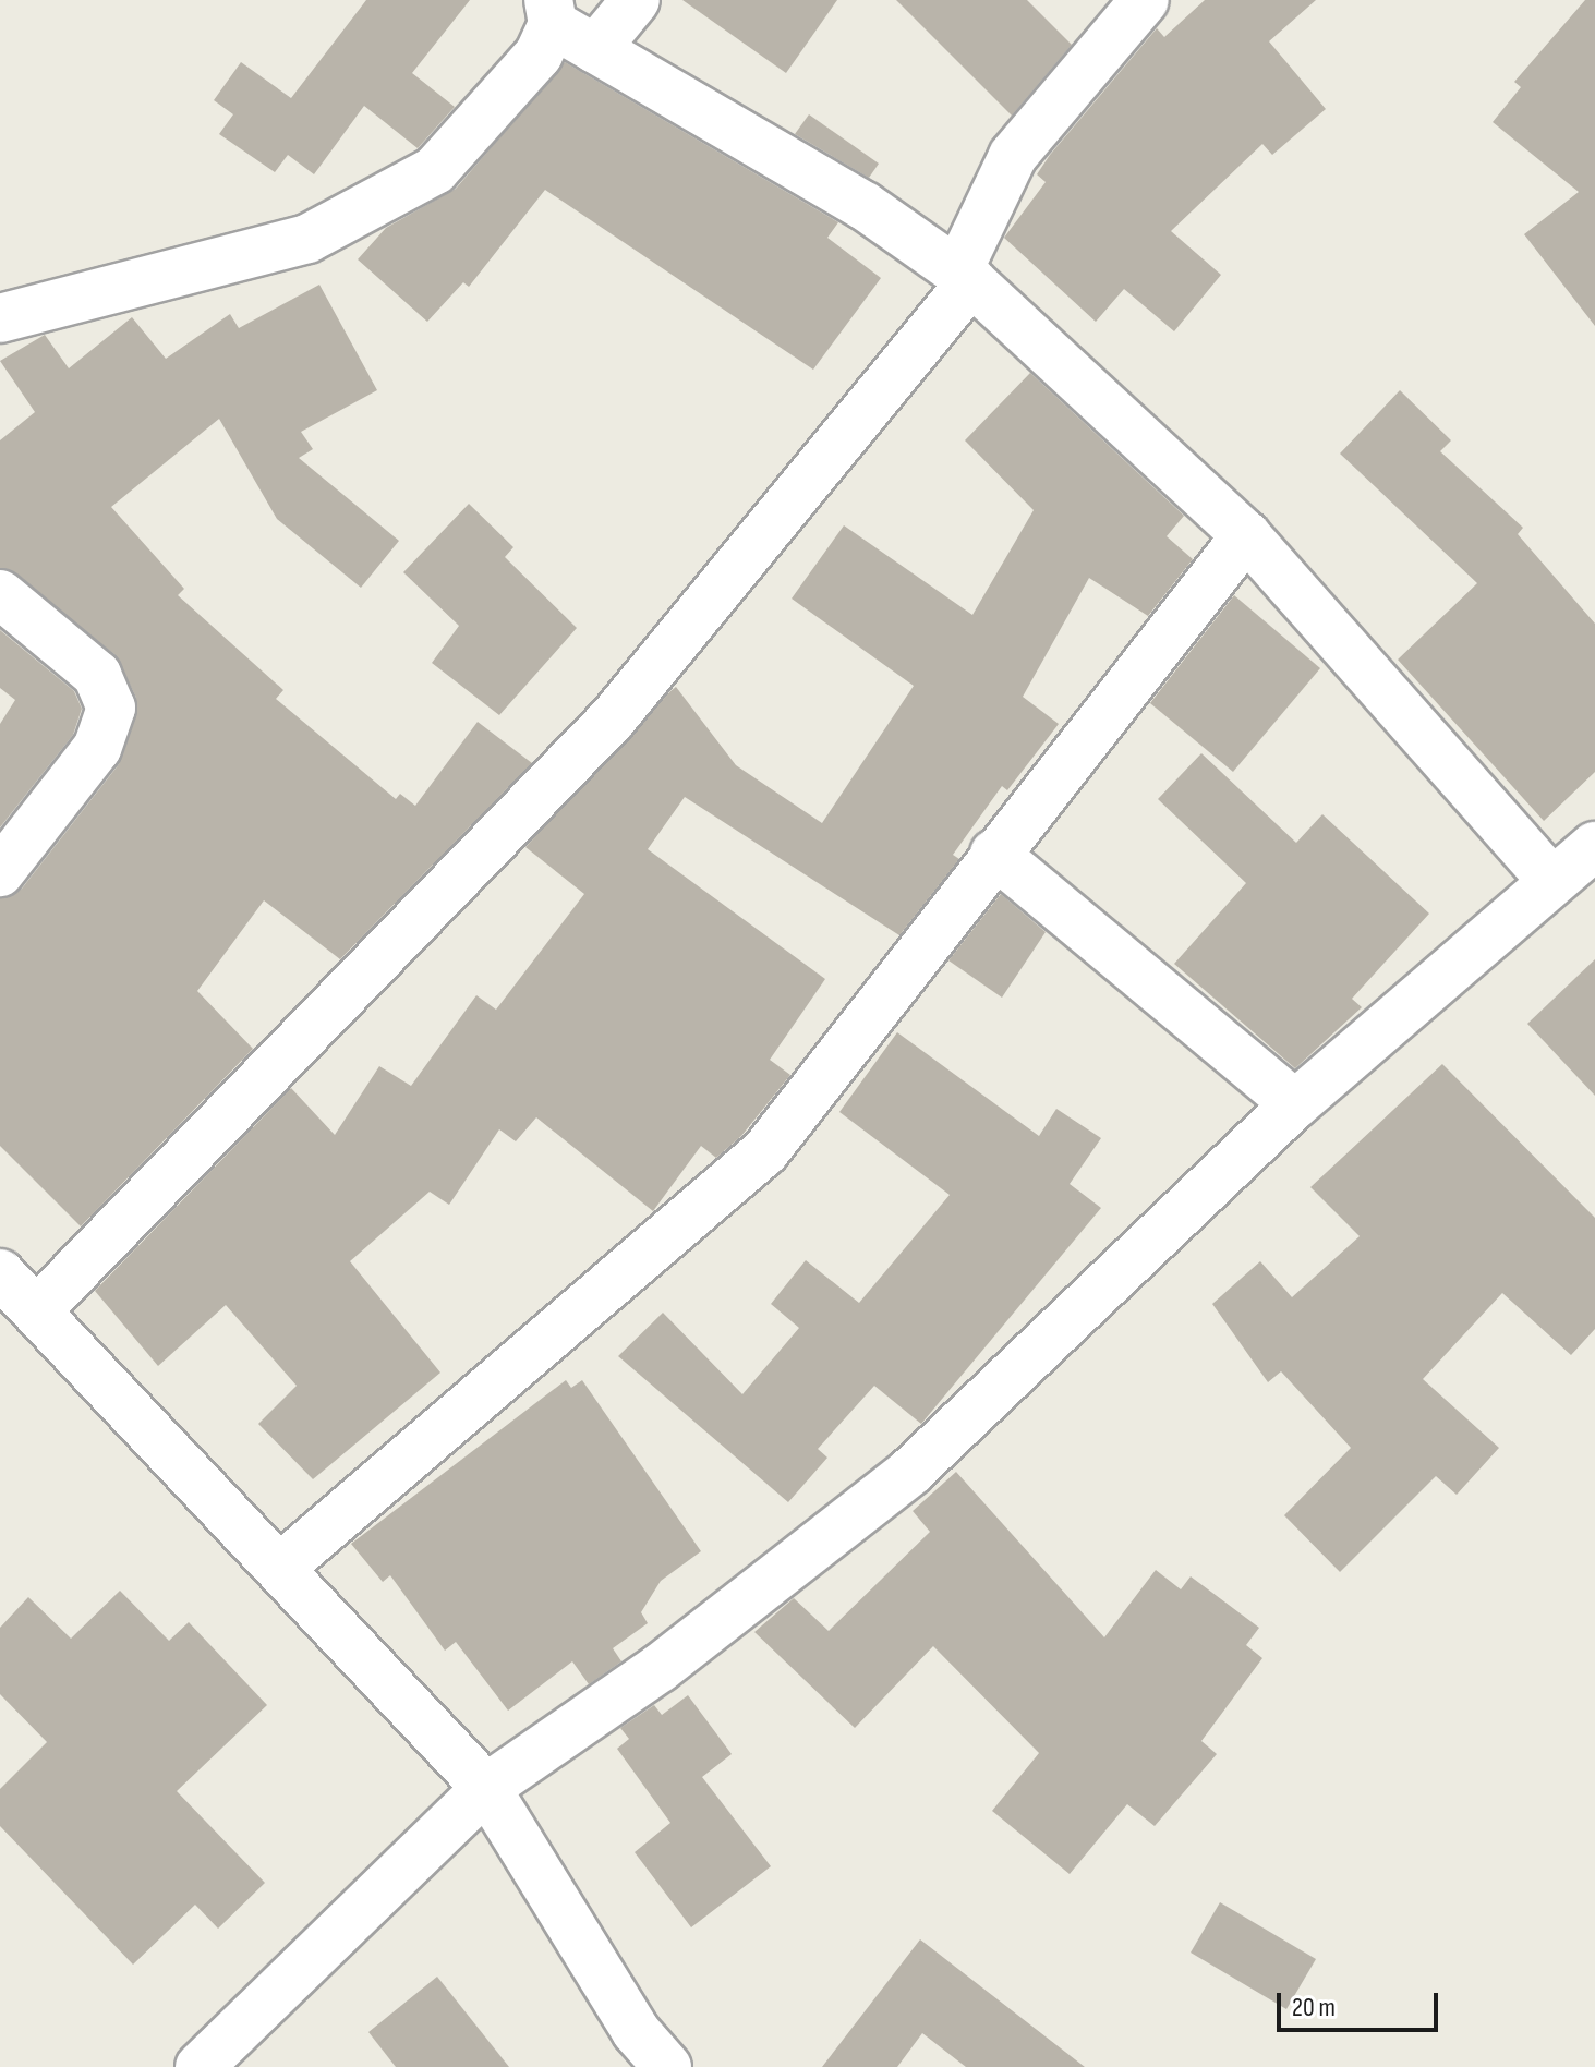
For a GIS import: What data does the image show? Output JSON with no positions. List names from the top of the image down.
{
  "scale_bar": "20 m"
}
